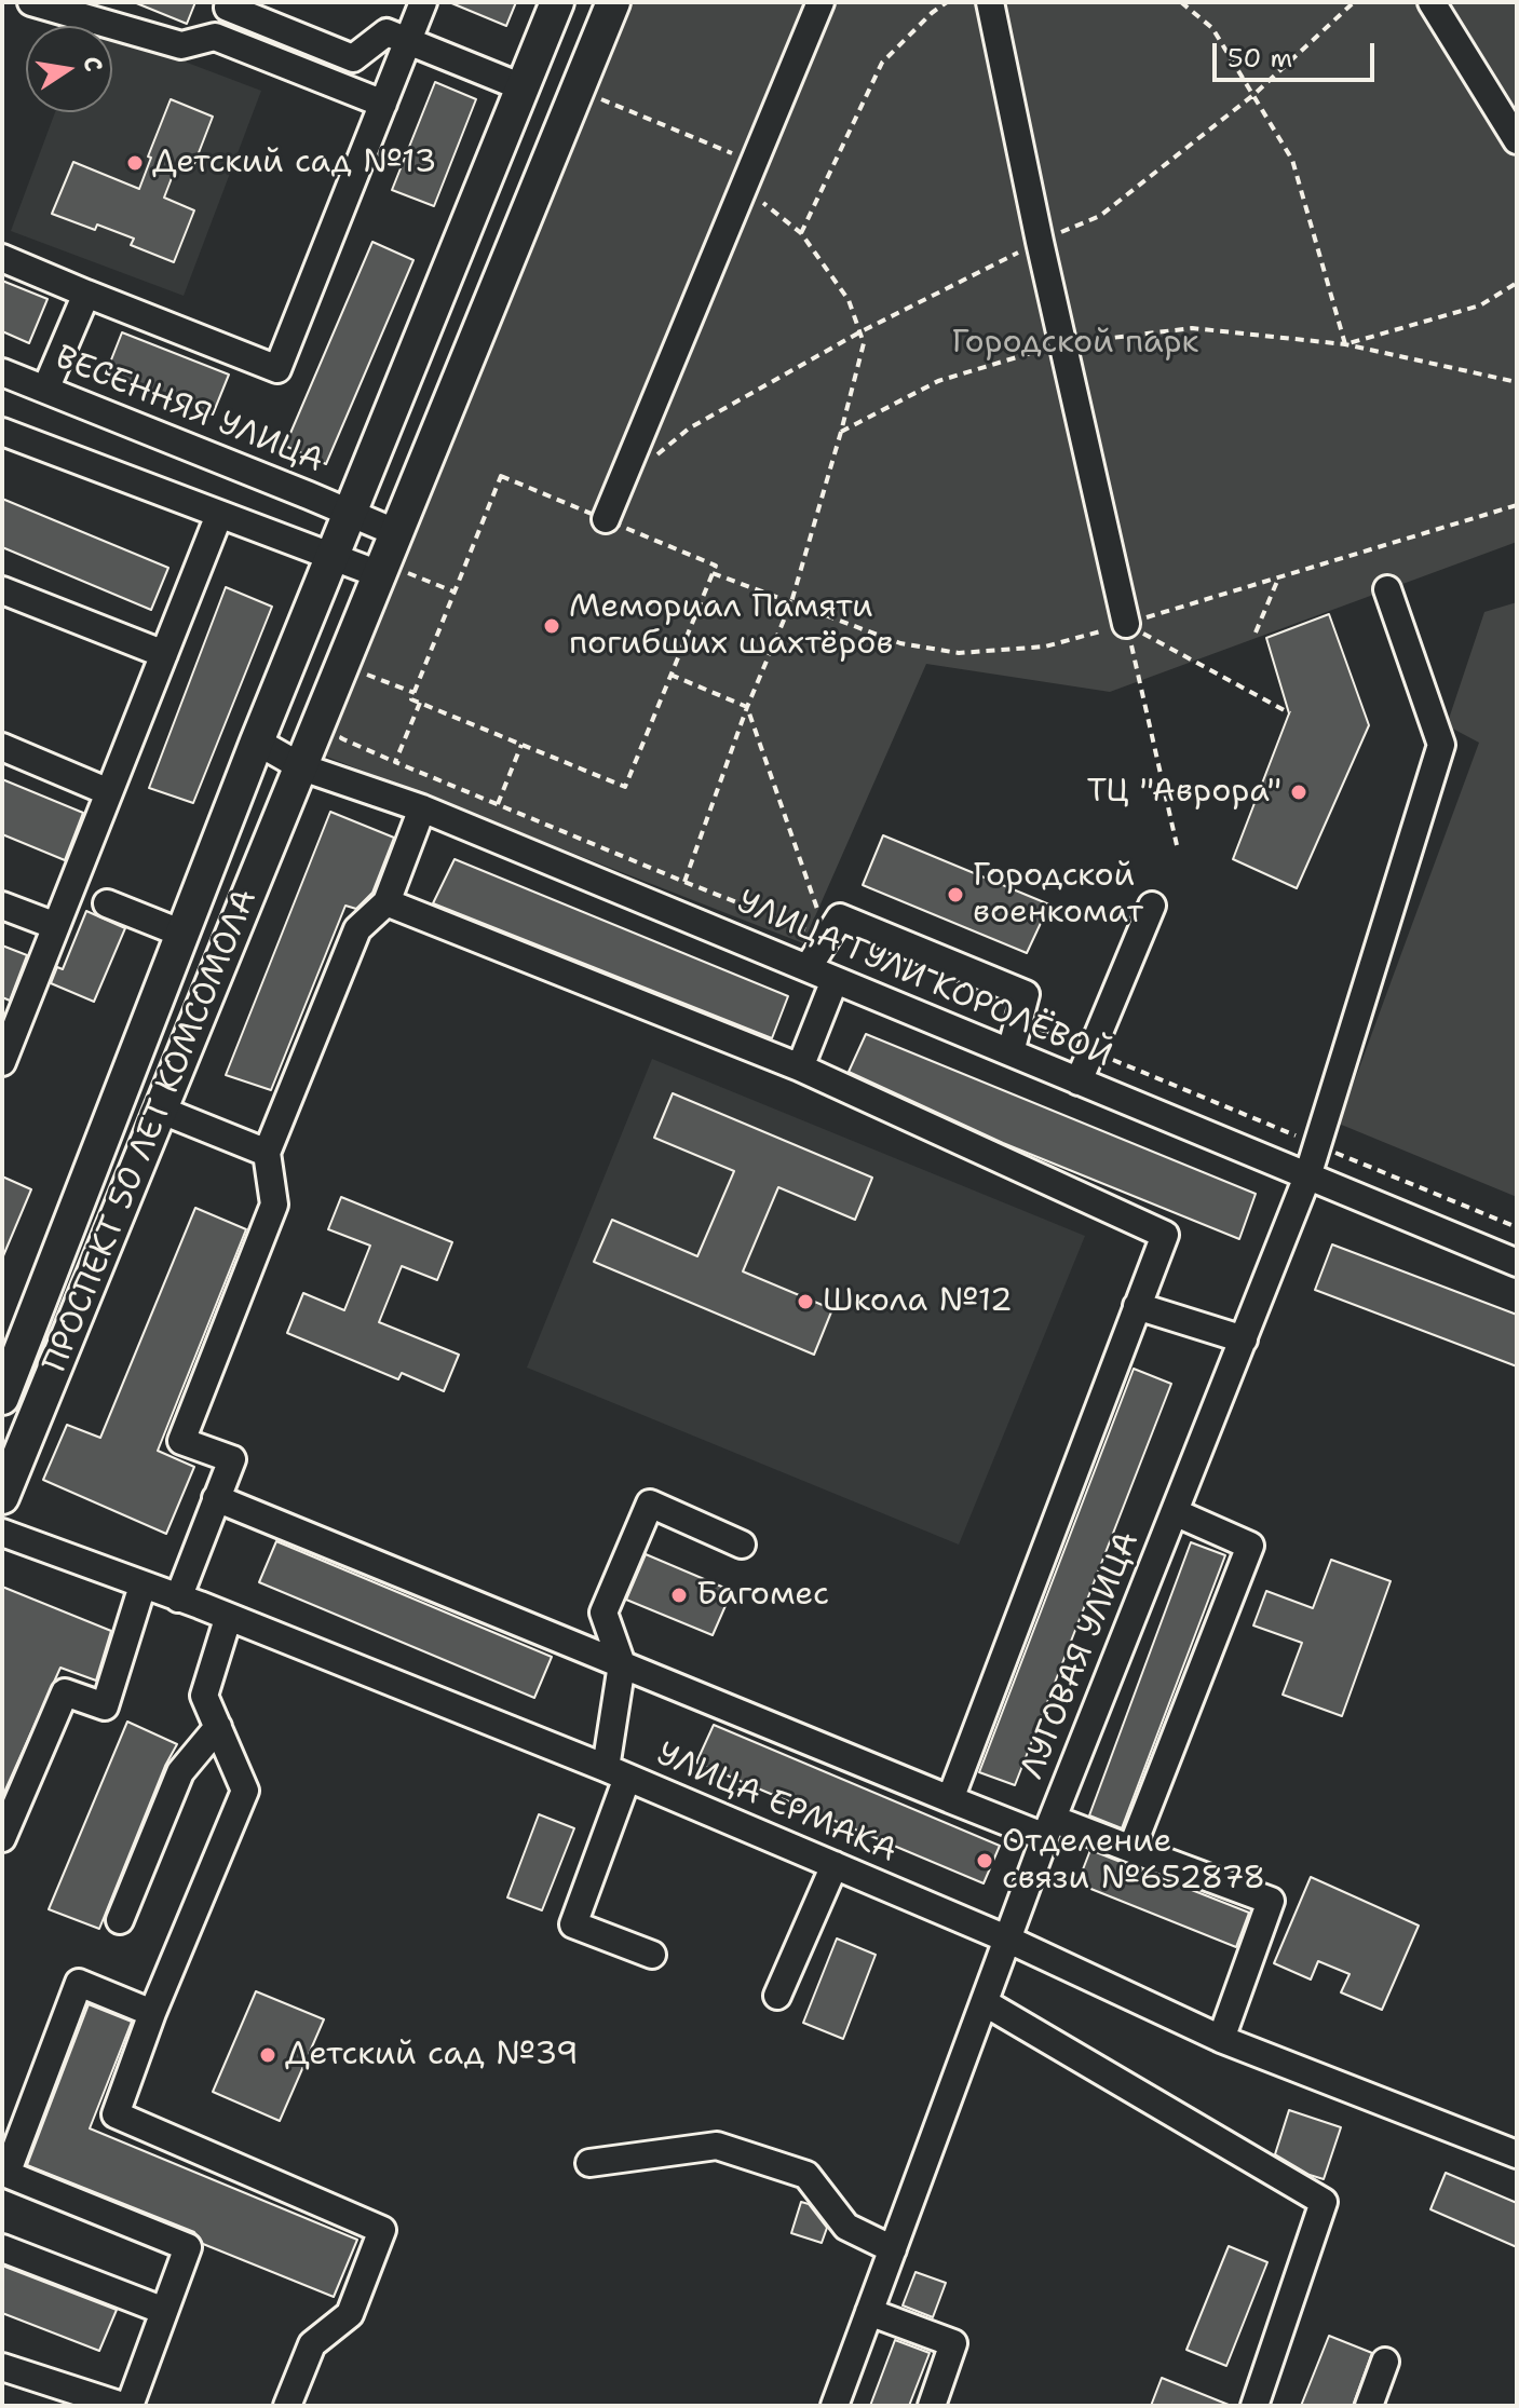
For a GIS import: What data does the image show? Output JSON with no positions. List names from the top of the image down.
{
  "streets": {
    "main road": ["ПРОСПЕКТ 50 ЛЕТ КОМСОМОЛА"],
    "street": [
      "ВЕСЕННЯЯ УЛИЦА",
      "УЛИЦА ГУЛИ КОРОЛЁВОЙ",
      "ЛУГОВАЯ УЛИЦА",
      "УЛИЦА ЕРМАКА"
    ]
  },
  "crossings": [
    ["ВЕСЕННЯЯ УЛИЦА", "ПРОСПЕКТ 50 ЛЕТ КОМСОМОЛА"],
    ["УЛИЦА ГУЛИ КОРОЛЁВОЙ", "ПРОСПЕКТ 50 ЛЕТ КОМСОМОЛА"],
    ["УЛИЦА ГУЛИ КОРОЛЁВОЙ", "ЛУГОВАЯ УЛИЦА"],
    ["ЛУГОВАЯ УЛИЦА", "УЛИЦА ЕРМАКА"]
  ],
  "parks": ["Городской парк"],
  "places": [
    "Детский сад №13",
    "Мемориал Памяти погибших шахтёров",
    "ТЦ \"Аврора\"",
    "Городской военкомат",
    "Школа №12",
    "Багомес",
    "Отделение связи №652878",
    "Детский сад №39"
  ],
  "scale_bar": "50 m",
  "north": "right"
}
